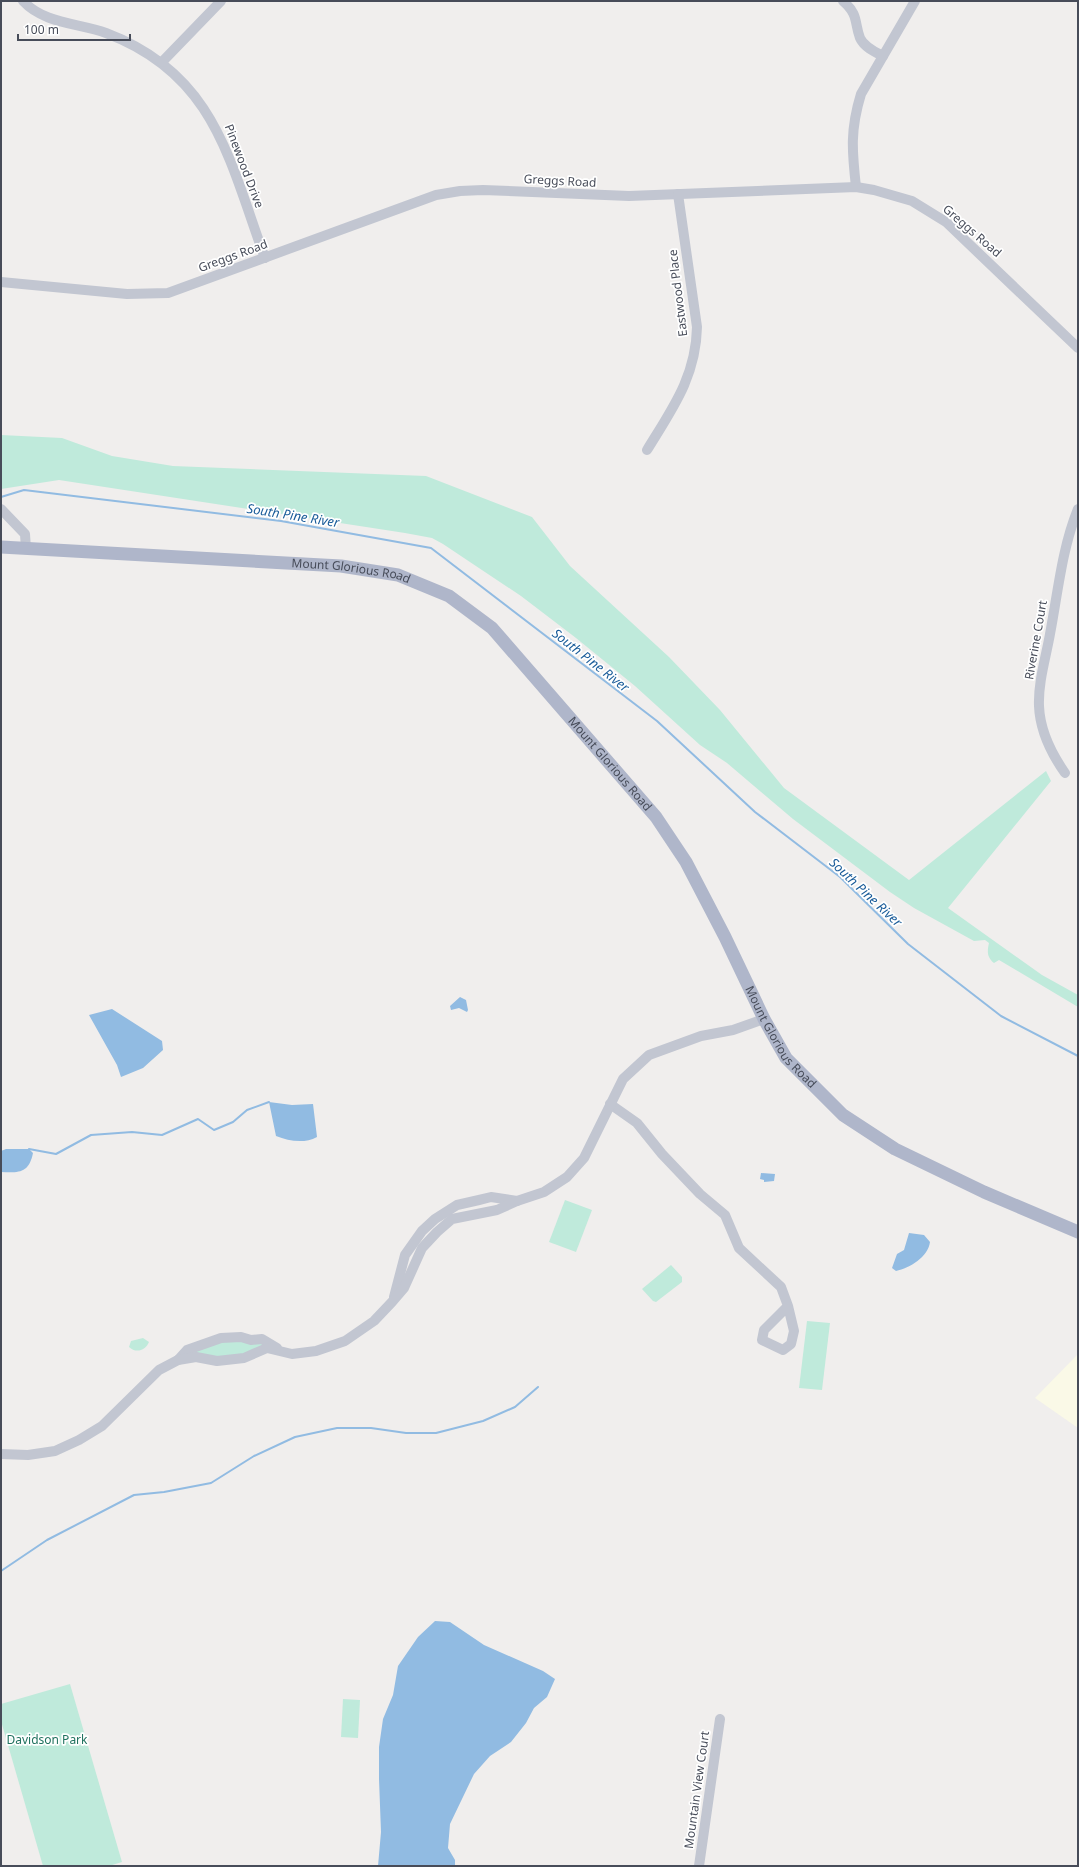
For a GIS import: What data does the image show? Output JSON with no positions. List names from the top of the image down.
{
  "streets": {
    "main road": ["Mount Glorious Road"],
    "street": [
      "Pinewood Drive",
      "Greggs Road",
      "Eastwood Place",
      "Riverine Court",
      "Mountain View Court"
    ]
  },
  "crossings": [
    ["Pinewood Drive", "Greggs Road"],
    ["Greggs Road", "Eastwood Place"]
  ],
  "water": ["South Pine River"],
  "parks": ["Davidson Park"],
  "scale_bar": "100 m"
}
